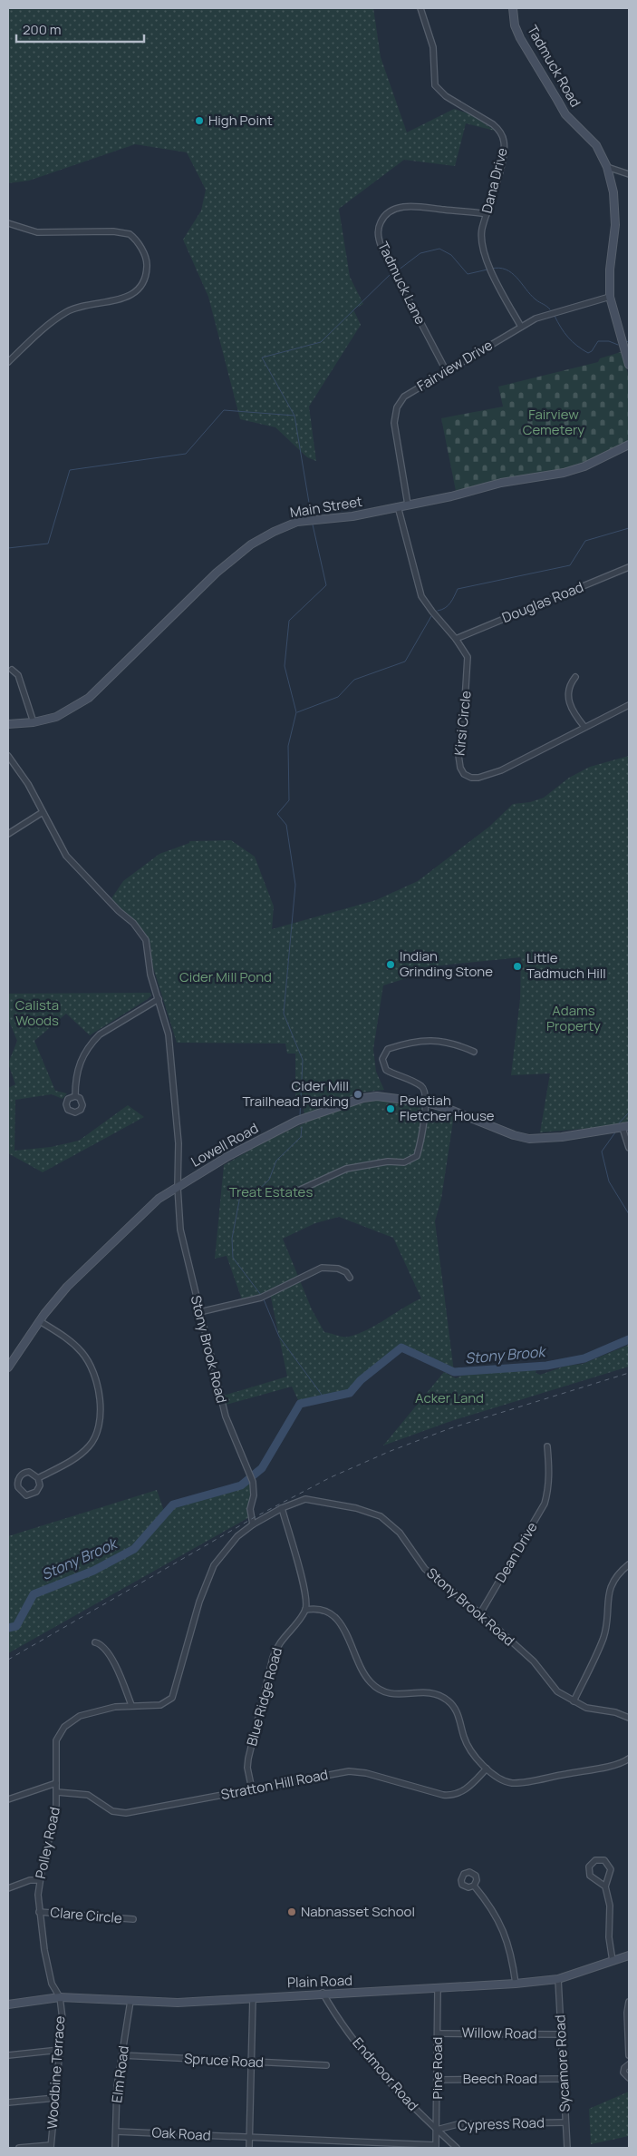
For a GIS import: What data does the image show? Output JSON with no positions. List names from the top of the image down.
{
  "streets": {
    "main road": [
      "Tadmuck Road",
      "Main Street",
      "Lowell Road",
      "Plain Road"
    ],
    "street": [
      "Dana Drive",
      "Tadmuck Lane",
      "Fairview Drive",
      "Douglas Road",
      "Kirsi Circle",
      "Stony Brook Road",
      "Dean Drive",
      "Blue Ridge Road",
      "Stratton Hill Road",
      "Polley Road",
      "Clare Circle",
      "Willow Road",
      "Spruce Road",
      "Sycamore Road",
      "Pine Road",
      "Woodbine Terrace",
      "Elm Road",
      "Endmoor Road",
      "Beech Road",
      "Cypress Road",
      "Oak Road"
    ]
  },
  "crossings": [
    ["Tadmuck Road", "Fairview Drive"],
    ["Dana Drive", "Tadmuck Lane"],
    ["Dana Drive", "Fairview Drive"],
    ["Tadmuck Lane", "Fairview Drive"],
    ["Fairview Drive", "Main Street"],
    ["Main Street", "Kirsi Circle"],
    ["Douglas Road", "Kirsi Circle"],
    ["Lowell Road", "Stony Brook Road"],
    ["Stony Brook Road", "Dean Drive"],
    ["Stony Brook Road", "Polley Road"],
    ["Blue Ridge Road", "Stratton Hill Road"],
    ["Stratton Hill Road", "Polley Road"],
    ["Polley Road", "Clare Circle"],
    ["Polley Road", "Plain Road"],
    ["Polley Road", "Woodbine Terrace"],
    ["Plain Road", "Sycamore Road"],
    ["Plain Road", "Pine Road"],
    ["Plain Road", "Woodbine Terrace"],
    ["Plain Road", "Elm Road"],
    ["Plain Road", "Endmoor Road"],
    ["Willow Road", "Sycamore Road"],
    ["Willow Road", "Pine Road"],
    ["Spruce Road", "Elm Road"],
    ["Sycamore Road", "Beech Road"],
    ["Sycamore Road", "Cypress Road"],
    ["Pine Road", "Endmoor Road"],
    ["Pine Road", "Beech Road"],
    ["Pine Road", "Cypress Road"],
    ["Pine Road", "Oak Road"],
    ["Elm Road", "Oak Road"],
    ["Endmoor Road", "Cypress Road"]
  ],
  "water": ["Stony Brook"],
  "parks": [
    "Fairview Cemetery",
    "Cider Mill Pond",
    "Calista Woods",
    "Adams Property",
    "Treat Estates",
    "Acker Land"
  ],
  "places": [
    "High Point",
    "Indian Grinding Stone",
    "Little Tadmuch Hill",
    "Cider Mill Trailhead Parking",
    "Peletiah Fletcher House",
    "Nabnasset School"
  ],
  "scale_bar": "200 m"
}
